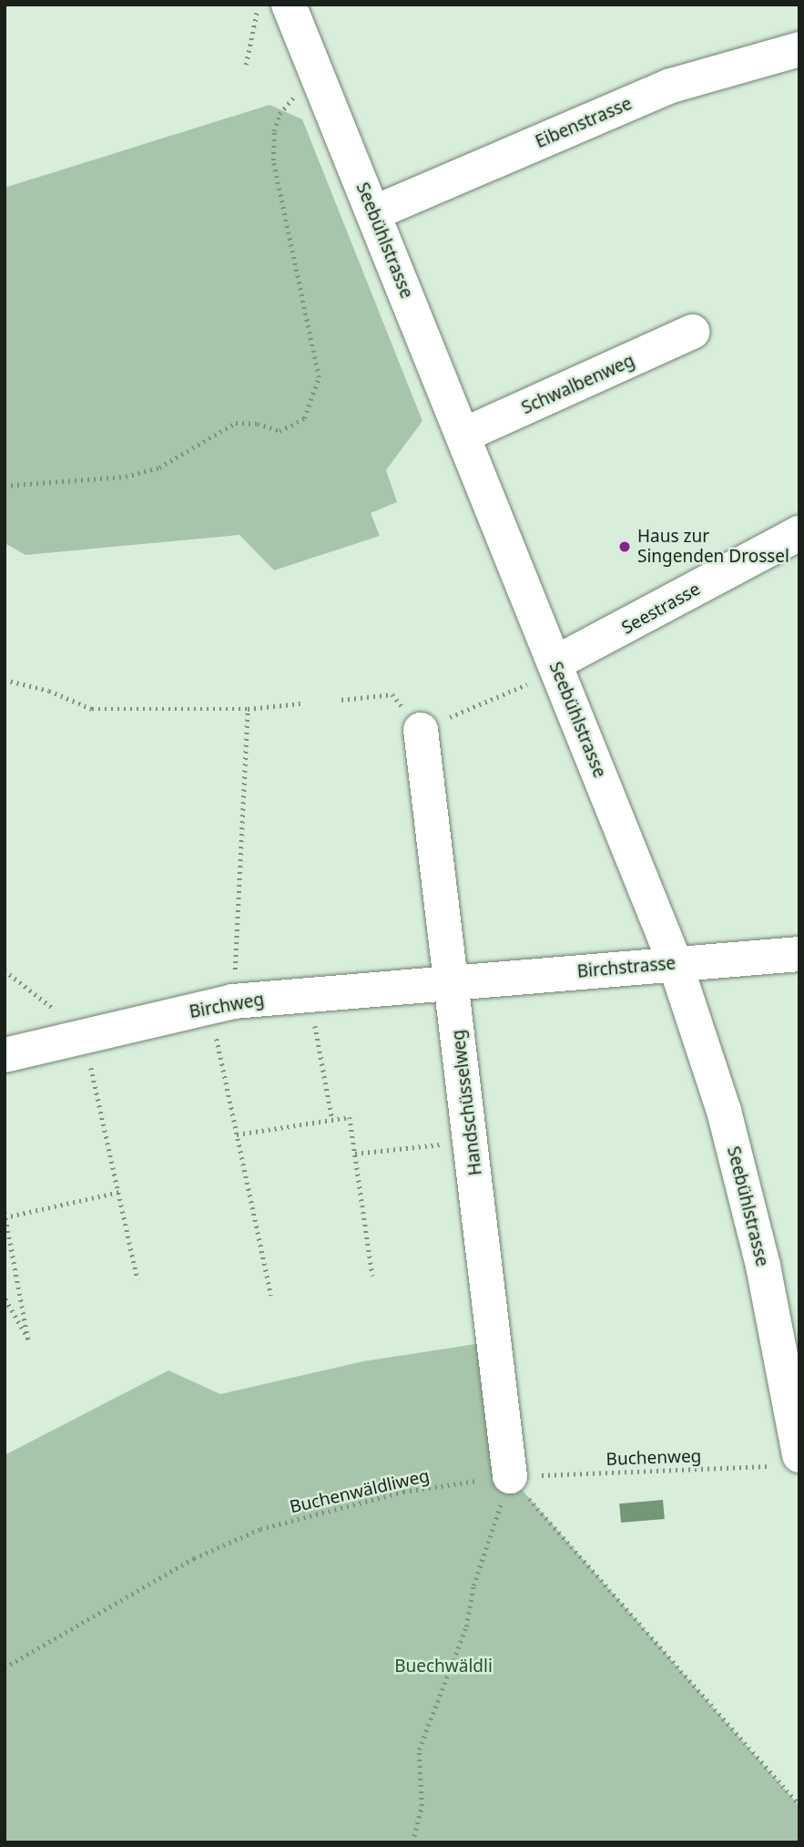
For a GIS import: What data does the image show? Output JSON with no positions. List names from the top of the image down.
{
  "streets": {
    "street": [
      "Eibenstrasse",
      "Seebühlstrasse",
      "Schwalbenweg",
      "Seestrasse",
      "Birchstrasse",
      "Birchweg",
      "Handschüsselweg"
    ],
    "path": ["Buchenweg", "Buchenwäldliweg"]
  },
  "crossings": [
    ["Eibenstrasse", "Seebühlstrasse"],
    ["Seebühlstrasse", "Schwalbenweg"],
    ["Seebühlstrasse", "Seestrasse"],
    ["Seebühlstrasse", "Birchstrasse"],
    ["Seebühlstrasse", "Buchenweg"],
    ["Birchstrasse", "Birchweg"],
    ["Birchstrasse", "Handschüsselweg"],
    ["Birchweg", "Handschüsselweg"],
    ["Handschüsselweg", "Buchenweg"],
    ["Handschüsselweg", "Buchenwäldliweg"],
    ["Buchenweg", "Buchenwäldliweg"]
  ],
  "parks": ["Buechwäldli"],
  "places": ["Haus zur Singenden Drossel"]
}
